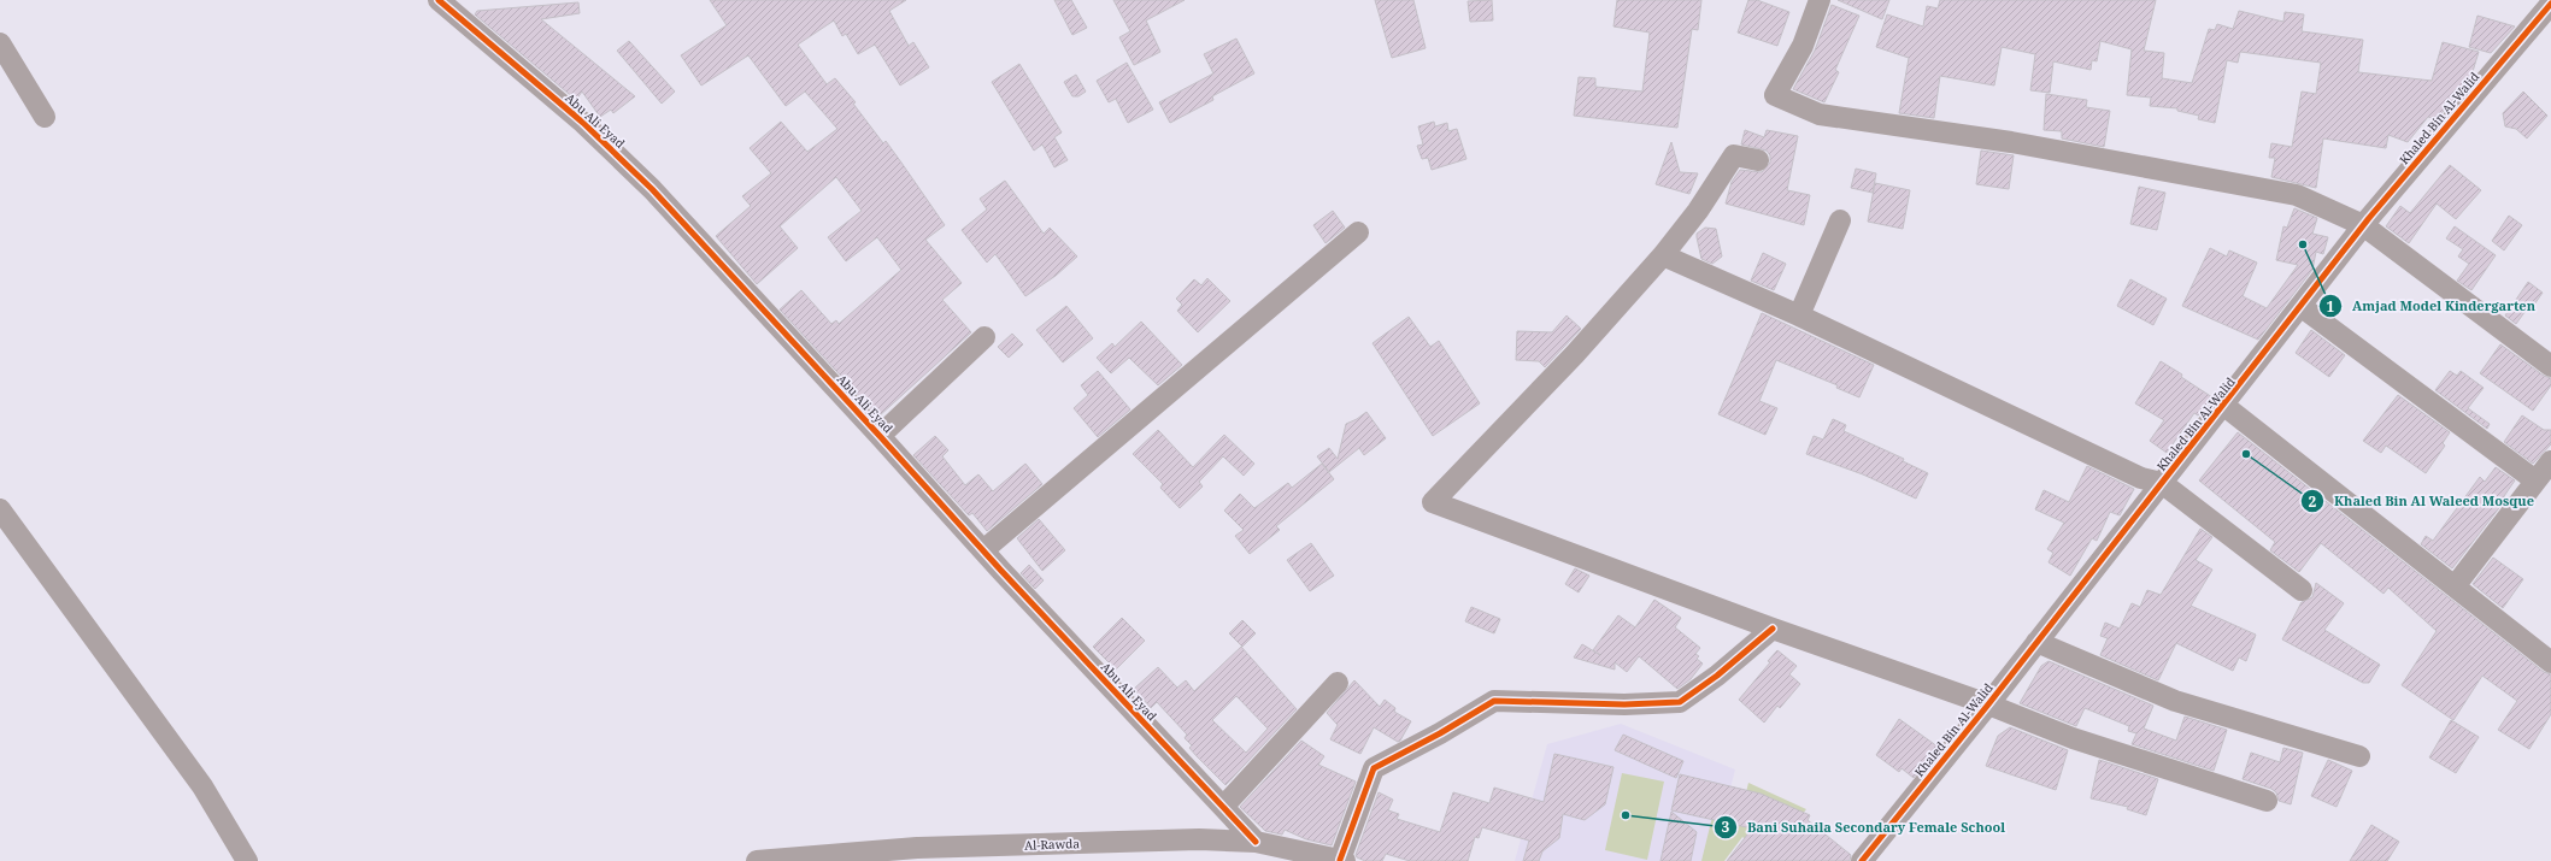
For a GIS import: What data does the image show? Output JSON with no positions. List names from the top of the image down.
{
  "streets": {
    "street": ["Khaled Bin Al-Walid", "Abu Ali Eyad", "Al-Rawda"]
  },
  "crossings": [
    ["Abu Ali Eyad", "Al-Rawda"]
  ],
  "places": ["Amjad Model Kindergarten", "Khaled Bin Al Waleed Mosque", "Bani Suhaila Secondary Female School"]
}
